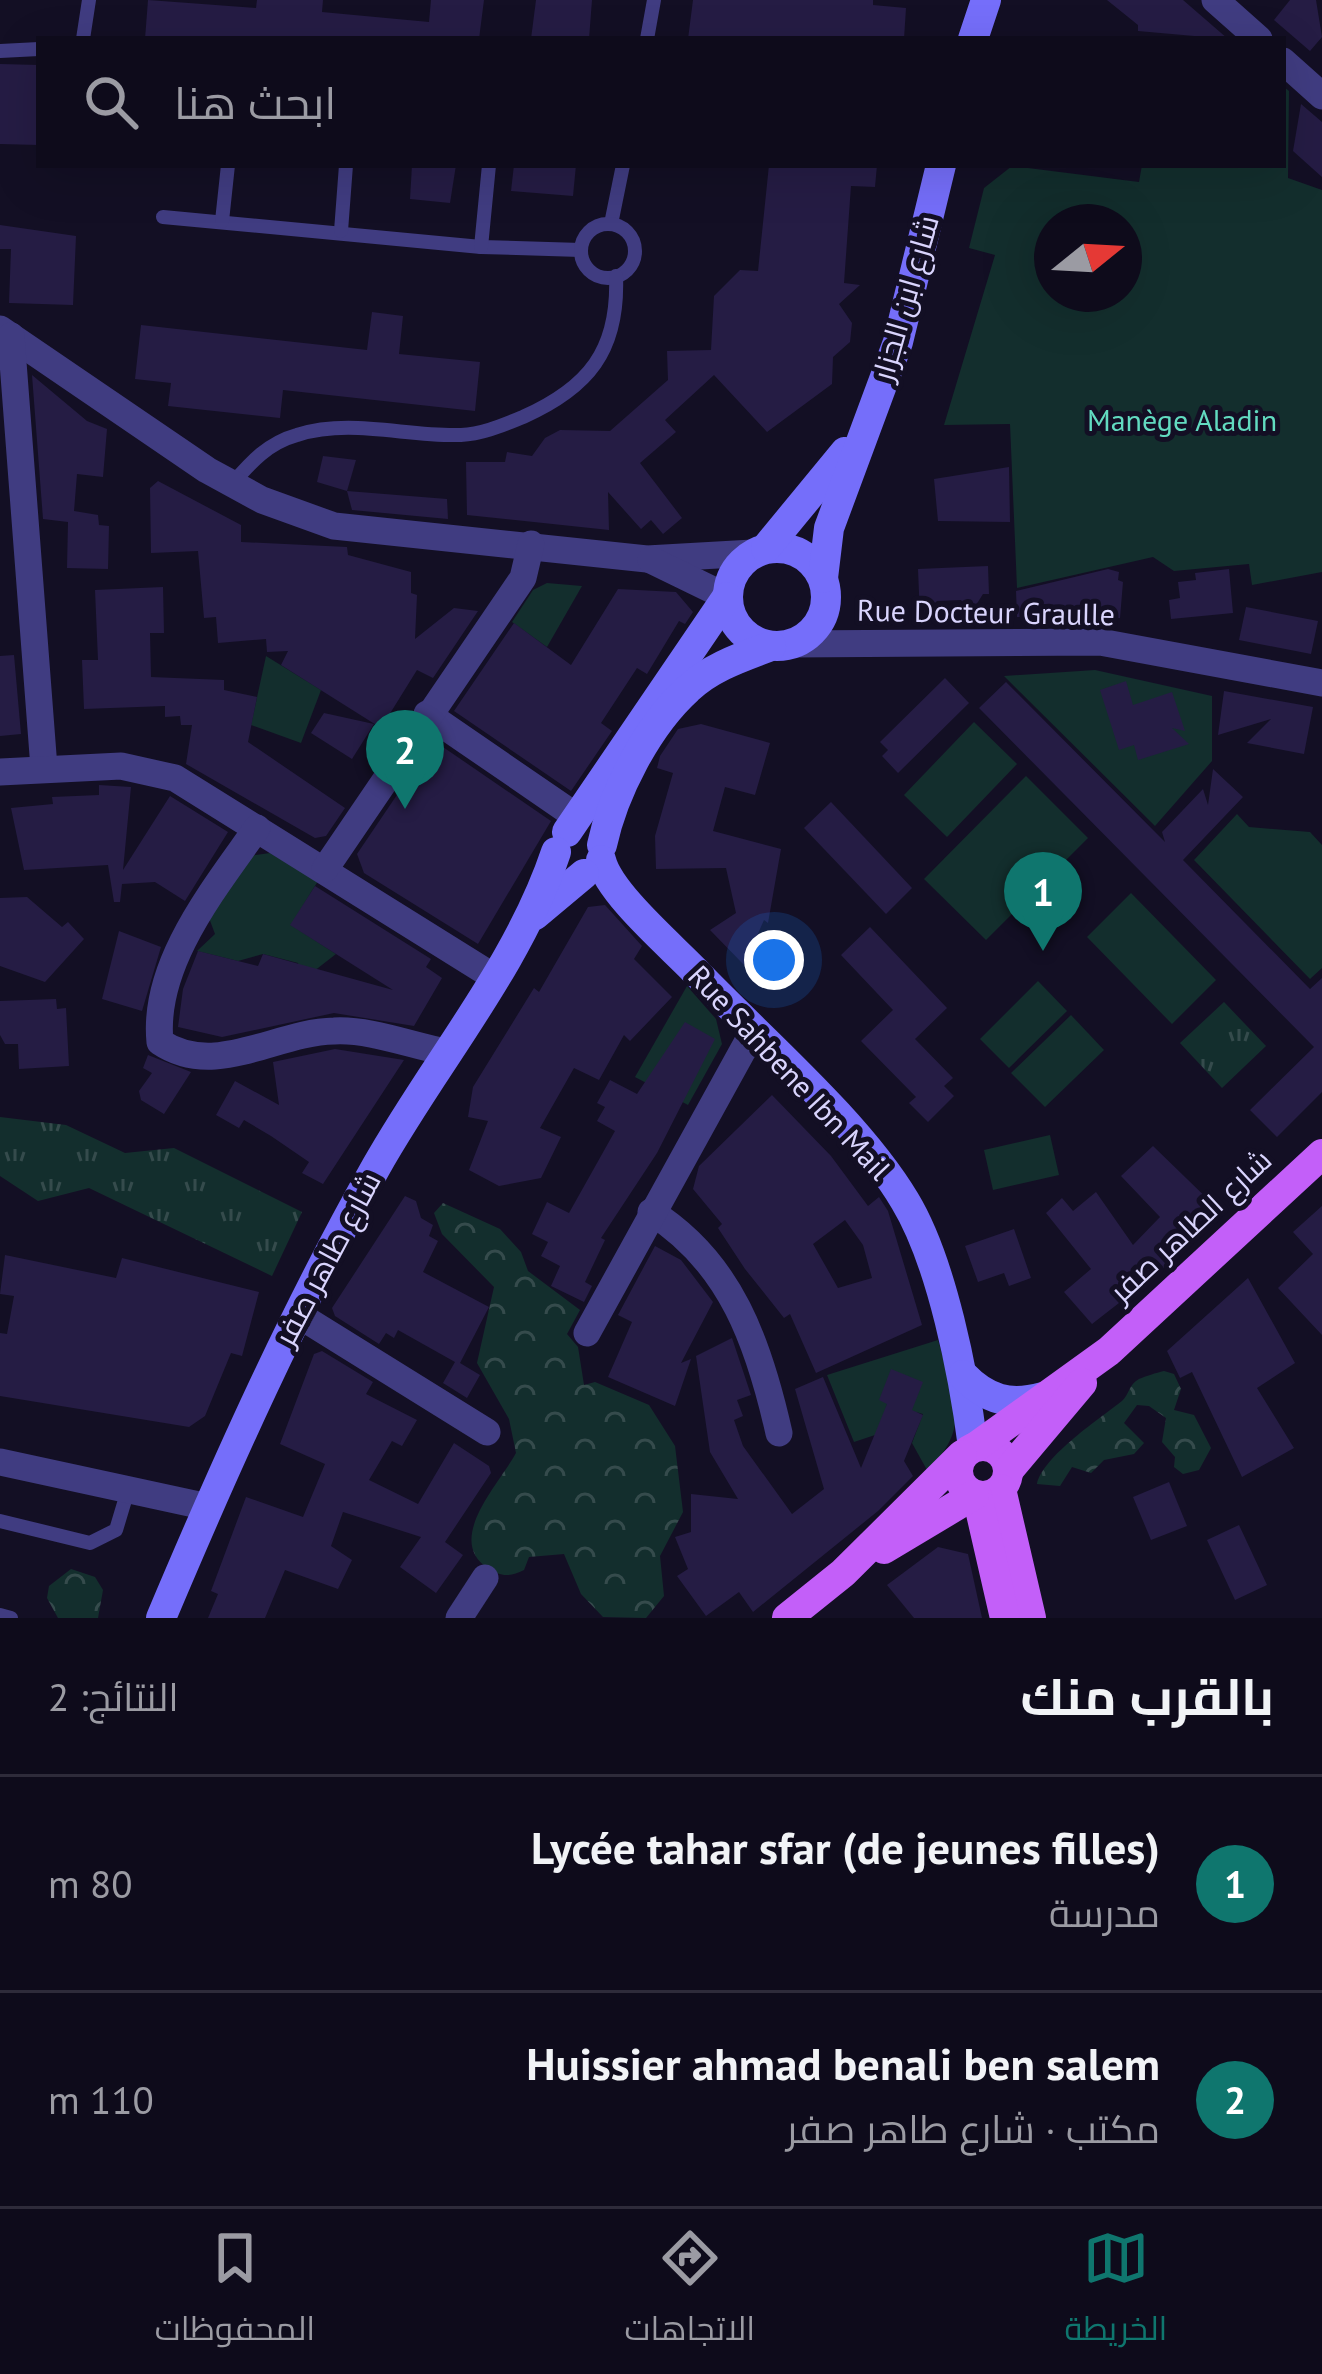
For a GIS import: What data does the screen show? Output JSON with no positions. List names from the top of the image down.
{
  "streets": {
    "main road": [
      "شارع ابن الجزار",
      "Rue Sahbene Ibn Mail",
      "شارع الطاهر صفر",
      "شارع طاهر صفر"
    ],
    "street": ["Rue Docteur Graulle"]
  },
  "crossings": [
    ["شارع ابن الجزار", "Rue Docteur Graulle"],
    ["شارع ابن الجزار", "شارع طاهر صفر"],
    ["Rue Docteur Graulle", "شارع طاهر صفر"],
    ["Rue Sahbene Ibn Mail", "شارع الطاهر صفر"],
    ["Rue Sahbene Ibn Mail", "شارع طاهر صفر"]
  ],
  "parks": ["Manège Aladin"],
  "north": "right",
  "page": {
    "search": "ابحث هنا",
    "pins": ["2", "1"],
    "heading": ["بالقرب منك", "النتائج: 2"],
    "list": [
      {
        "mark": "1",
        "name": "Lycée tahar sfar (de jeunes filles)",
        "note": "مدرسة",
        "value": "80 m"
      },
      {
        "mark": "2",
        "name": "Huissier ahmad benali ben salem",
        "note": "مكتب · شارع طاهر صفر",
        "value": "110 m"
      }
    ],
    "nav": ["الخريطة", "الاتجاهات", "المحفوظات"]
  }
}
